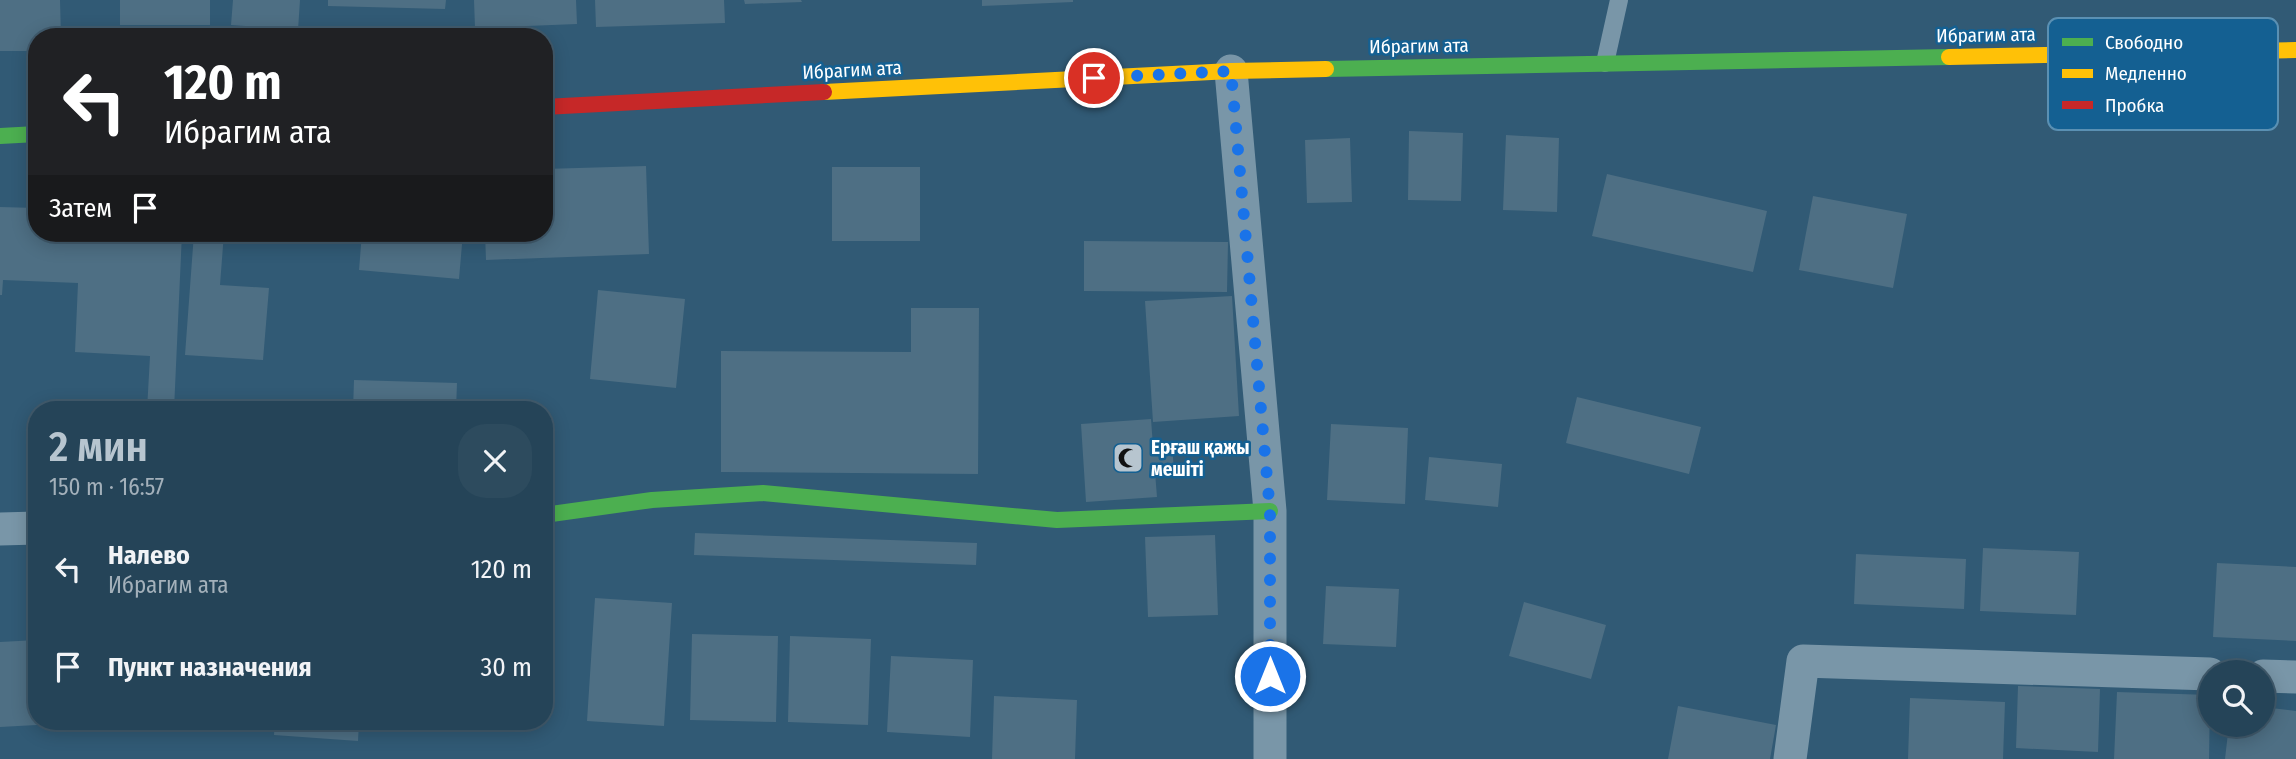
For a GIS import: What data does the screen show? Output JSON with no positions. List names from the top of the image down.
{
  "streets": {
    "street": ["Ибрагим ата"]
  },
  "places": {
    "mosque": ["Ерғаш қажы мешіті"]
  },
  "legend": ["Свободно", "Медленно", "Пробка"],
  "page": {
    "turn": ["120 m", "Ибрагим ата"],
    "then": "Затем",
    "heading": ["2 мин", "150 m · 16:57"],
    "list": [
      {
        "name": "Налево",
        "note": "Ибрагим ата",
        "value": "120 m"
      },
      {
        "name": "Пункт назначения",
        "value": "30 m"
      }
    ]
  }
}
